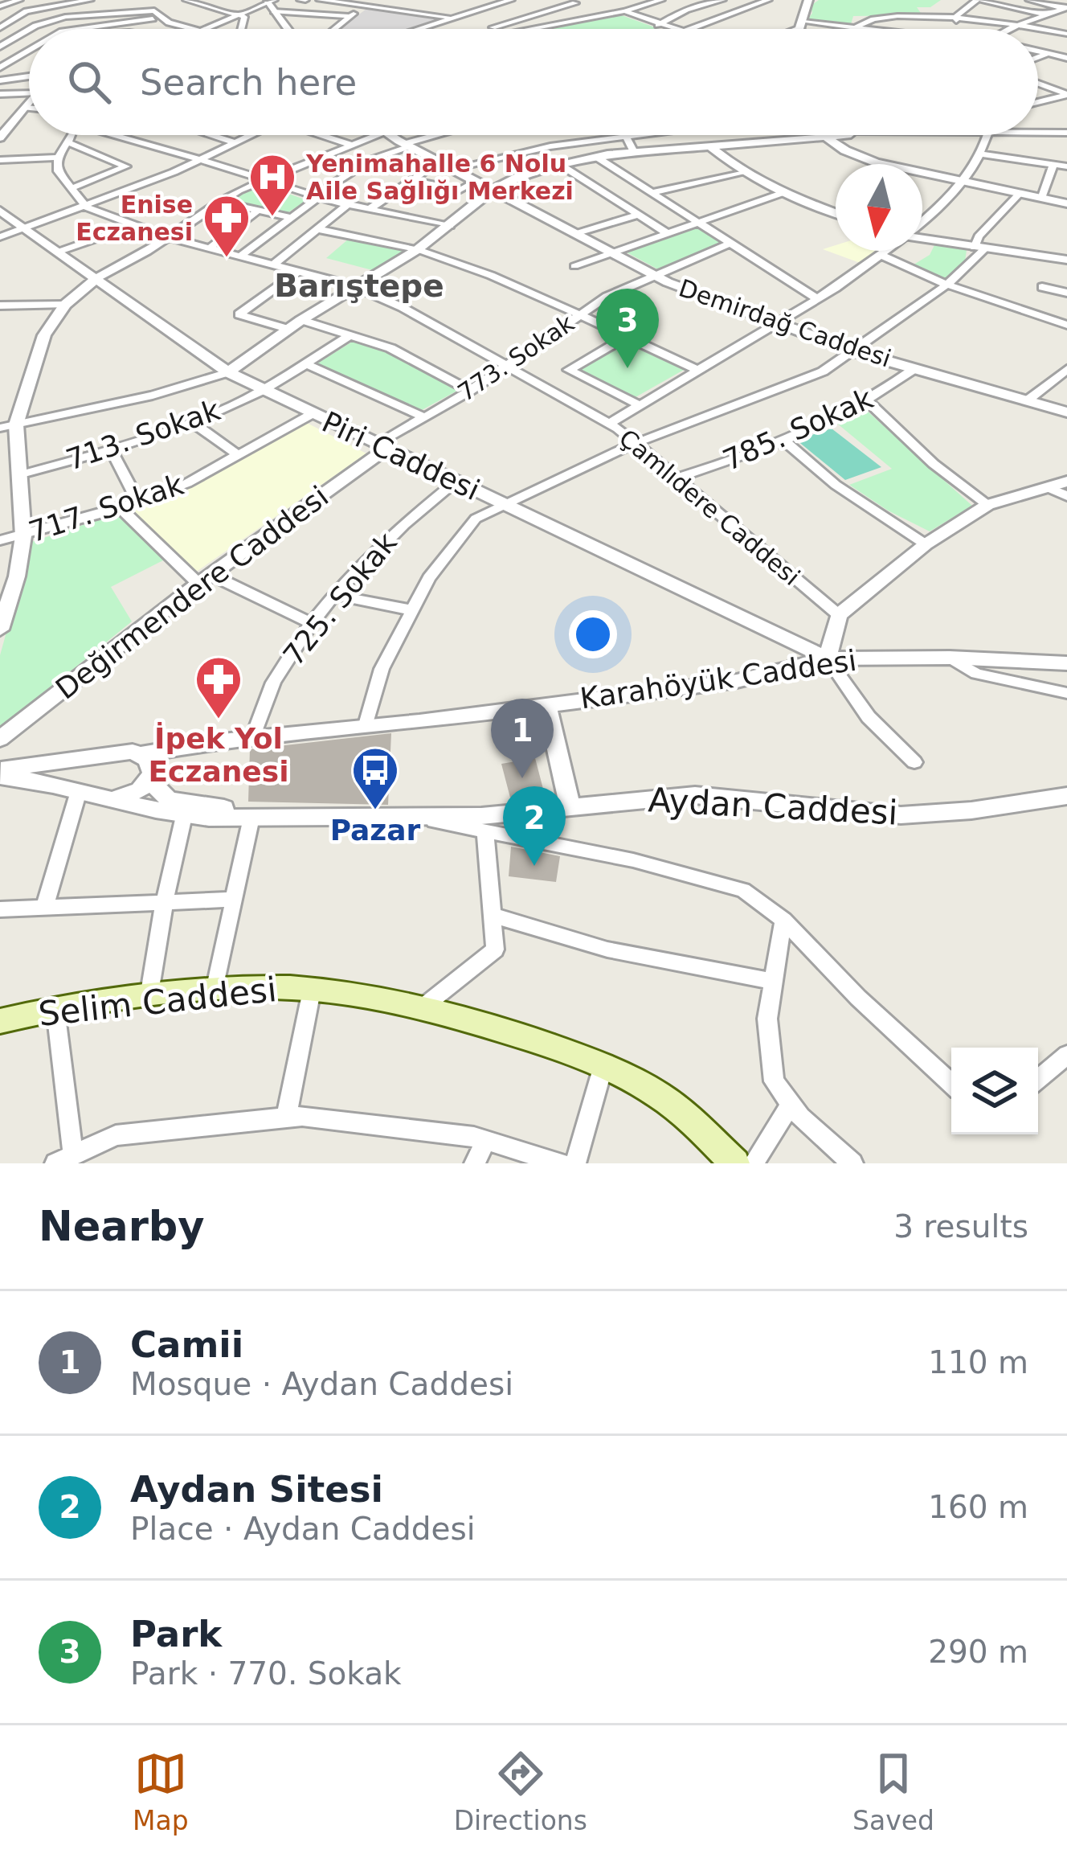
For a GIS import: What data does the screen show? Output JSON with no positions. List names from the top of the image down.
{
  "streets": {
    "main road": ["Selim Caddesi"],
    "street": [
      "Demirdağ Caddesi",
      "773. Sokak",
      "785. Sokak",
      "713. Sokak",
      "Piri Caddesi",
      "Çamlıdere Caddesi",
      "717. Sokak",
      "Değirmendere Caddesi",
      "725. Sokak",
      "Karahöyük Caddesi",
      "Aydan Caddesi"
    ]
  },
  "crossings": [
    ["Demirdağ Caddesi", "773. Sokak"],
    ["Demirdağ Caddesi", "785. Sokak"],
    ["773. Sokak", "Piri Caddesi"],
    ["773. Sokak", "Çamlıdere Caddesi"],
    ["773. Sokak", "Değirmendere Caddesi"],
    ["785. Sokak", "Çamlıdere Caddesi"],
    ["713. Sokak", "Piri Caddesi"],
    ["Piri Caddesi", "717. Sokak"],
    ["Piri Caddesi", "Değirmendere Caddesi"],
    ["Piri Caddesi", "725. Sokak"],
    ["Piri Caddesi", "Karahöyük Caddesi"],
    ["725. Sokak", "Karahöyük Caddesi"]
  ],
  "districts": ["Barıştepe"],
  "places": {
    "hospital": ["Yenimahalle 6 Nolu Aile Sağlığı Merkezi"],
    "pharmacy": ["Enise Eczanesi", "İpek Yol Eczanesi"],
    "bus stop": ["Pazar"]
  },
  "north": "bottom",
  "page": {
    "search": "Search here",
    "pins": ["3", "1", "2"],
    "heading": ["Nearby", "3 results"],
    "list": [
      {
        "mark": "1",
        "name": "Camii",
        "note": "Mosque · Aydan Caddesi",
        "value": "110 m"
      },
      {
        "mark": "2",
        "name": "Aydan Sitesi",
        "note": "Place · Aydan Caddesi",
        "value": "160 m"
      },
      {
        "mark": "3",
        "name": "Park",
        "note": "Park · 770. Sokak",
        "value": "290 m"
      }
    ],
    "nav": ["Map", "Directions", "Saved"]
  }
}
